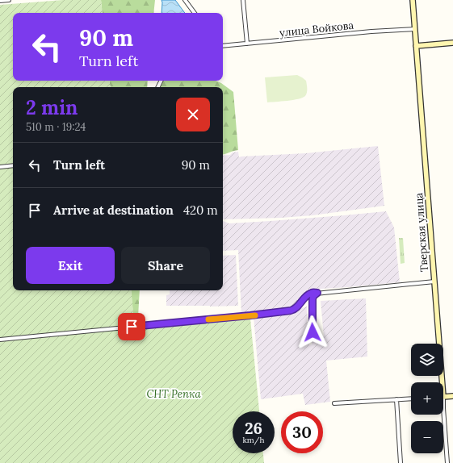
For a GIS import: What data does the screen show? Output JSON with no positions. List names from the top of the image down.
{
  "streets": {
    "main road": ["Тверская улица"],
    "street": ["улица Войкова"]
  },
  "crossings": [
    ["улица Войкова", "Тверская улица"]
  ],
  "parks": ["СНТ Репка"],
  "page": {
    "turn": ["90 m", "Turn left"],
    "heading": ["2 min", "510 m · 19:24"],
    "list": [
      {
        "name": "Turn left",
        "value": "90 m"
      },
      {
        "name": "Arrive at destination",
        "value": "420 m"
      }
    ],
    "buttons": ["Exit", "Share"],
    "map_buttons": ["+", "−"],
    "speed": "26 km/h",
    "limit": "30"
  }
}
